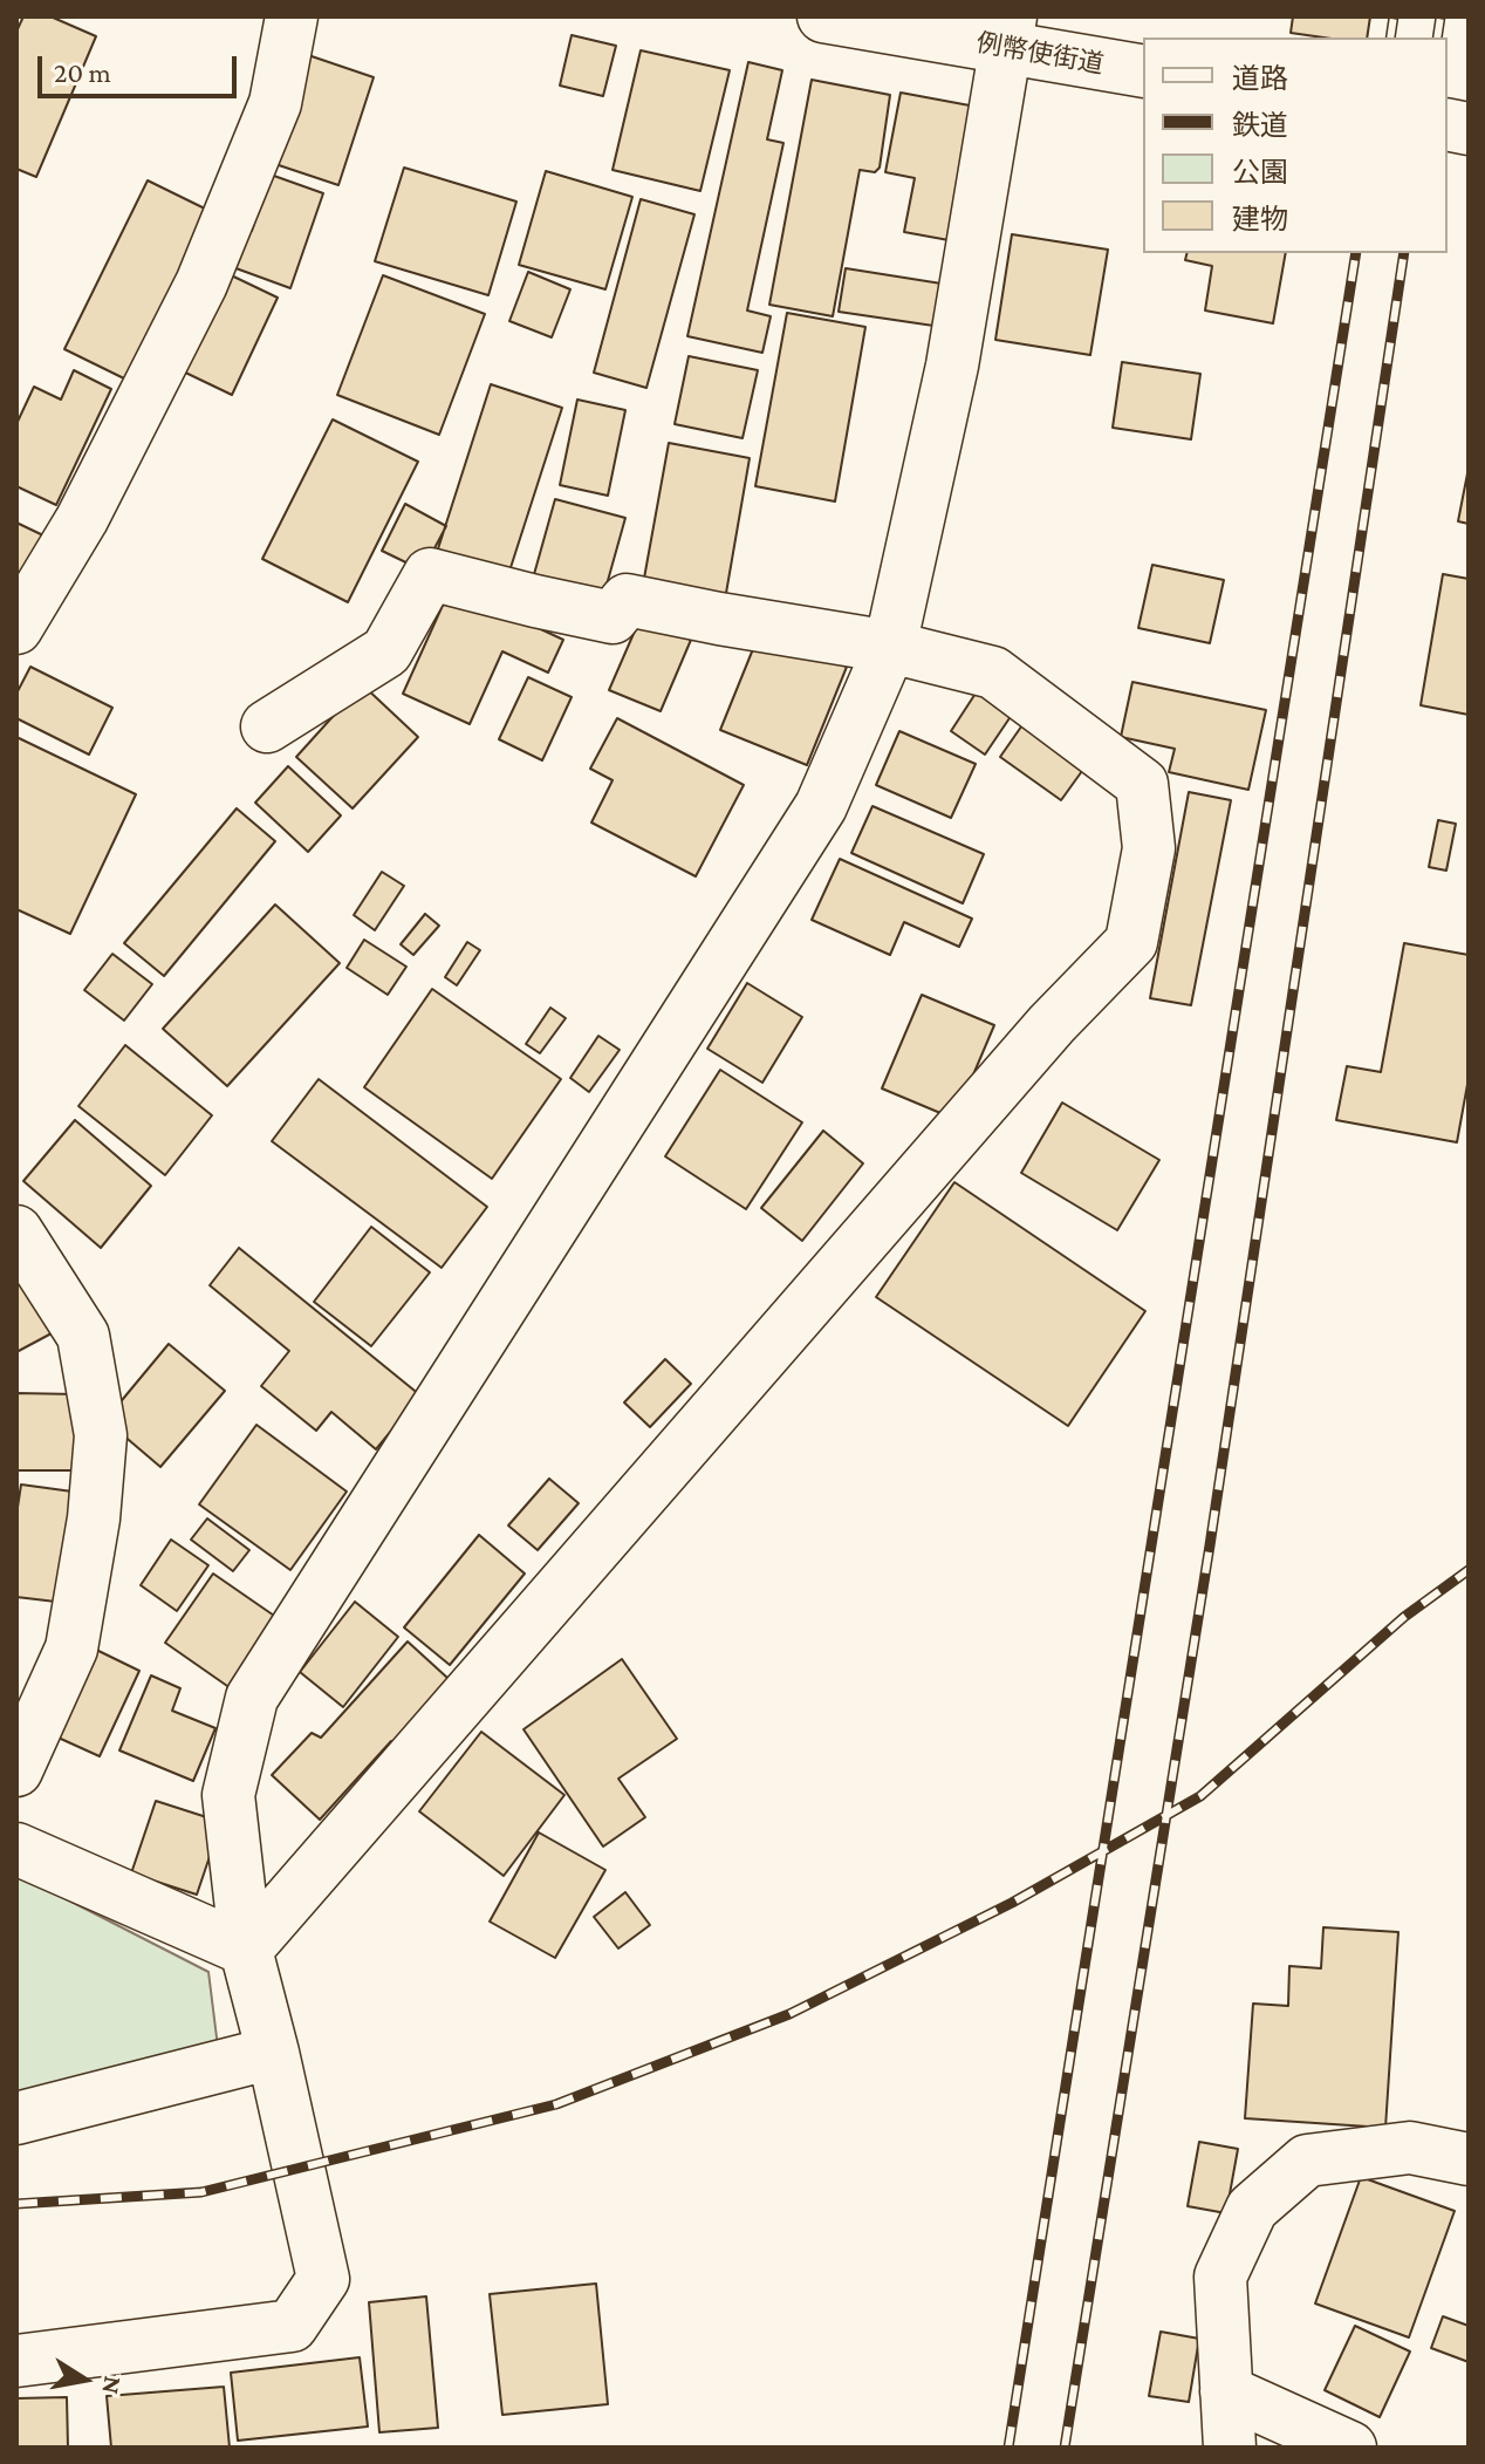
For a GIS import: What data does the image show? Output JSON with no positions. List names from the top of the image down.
{
  "streets": {
    "street": ["例幣使街道"]
  },
  "legend": [
    "道路",
    "鉄道",
    "公園",
    "建物"
  ],
  "scale_bar": "20 m",
  "north": "right"
}
